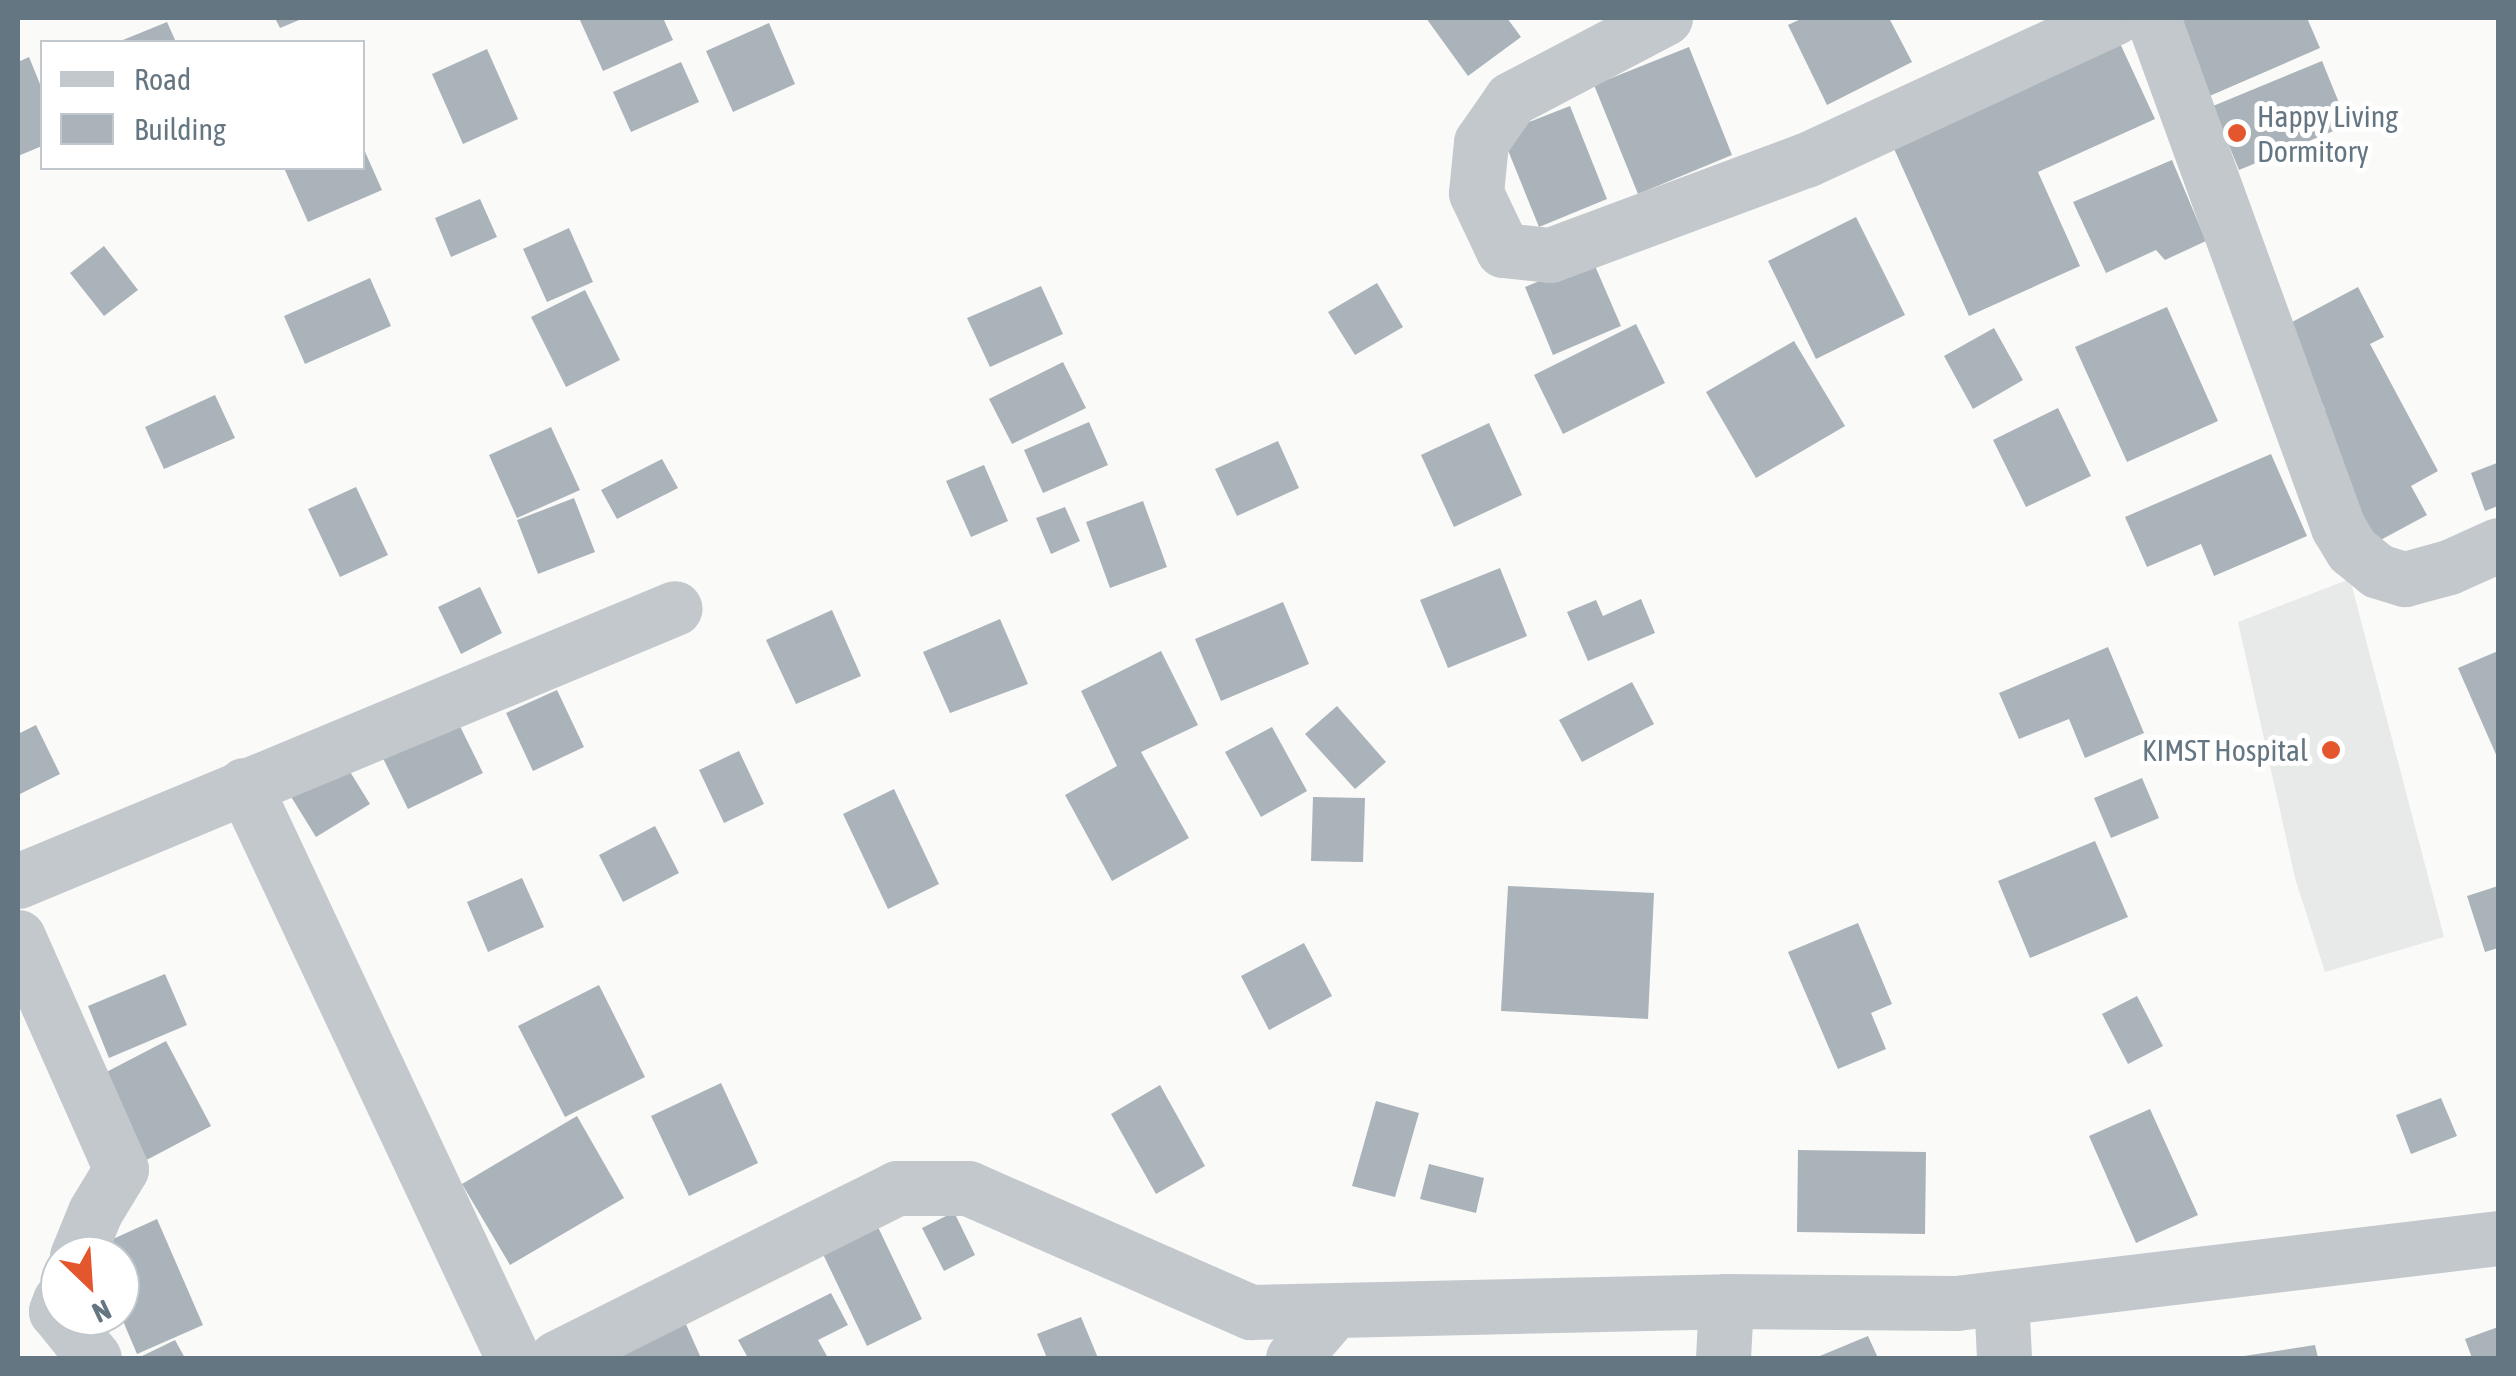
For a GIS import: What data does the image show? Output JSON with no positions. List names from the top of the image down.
{
  "places": ["Happy Living Dormitory", "KIMST Hospital"],
  "legend": ["Road", "Building"],
  "north": "bottom right"
}
